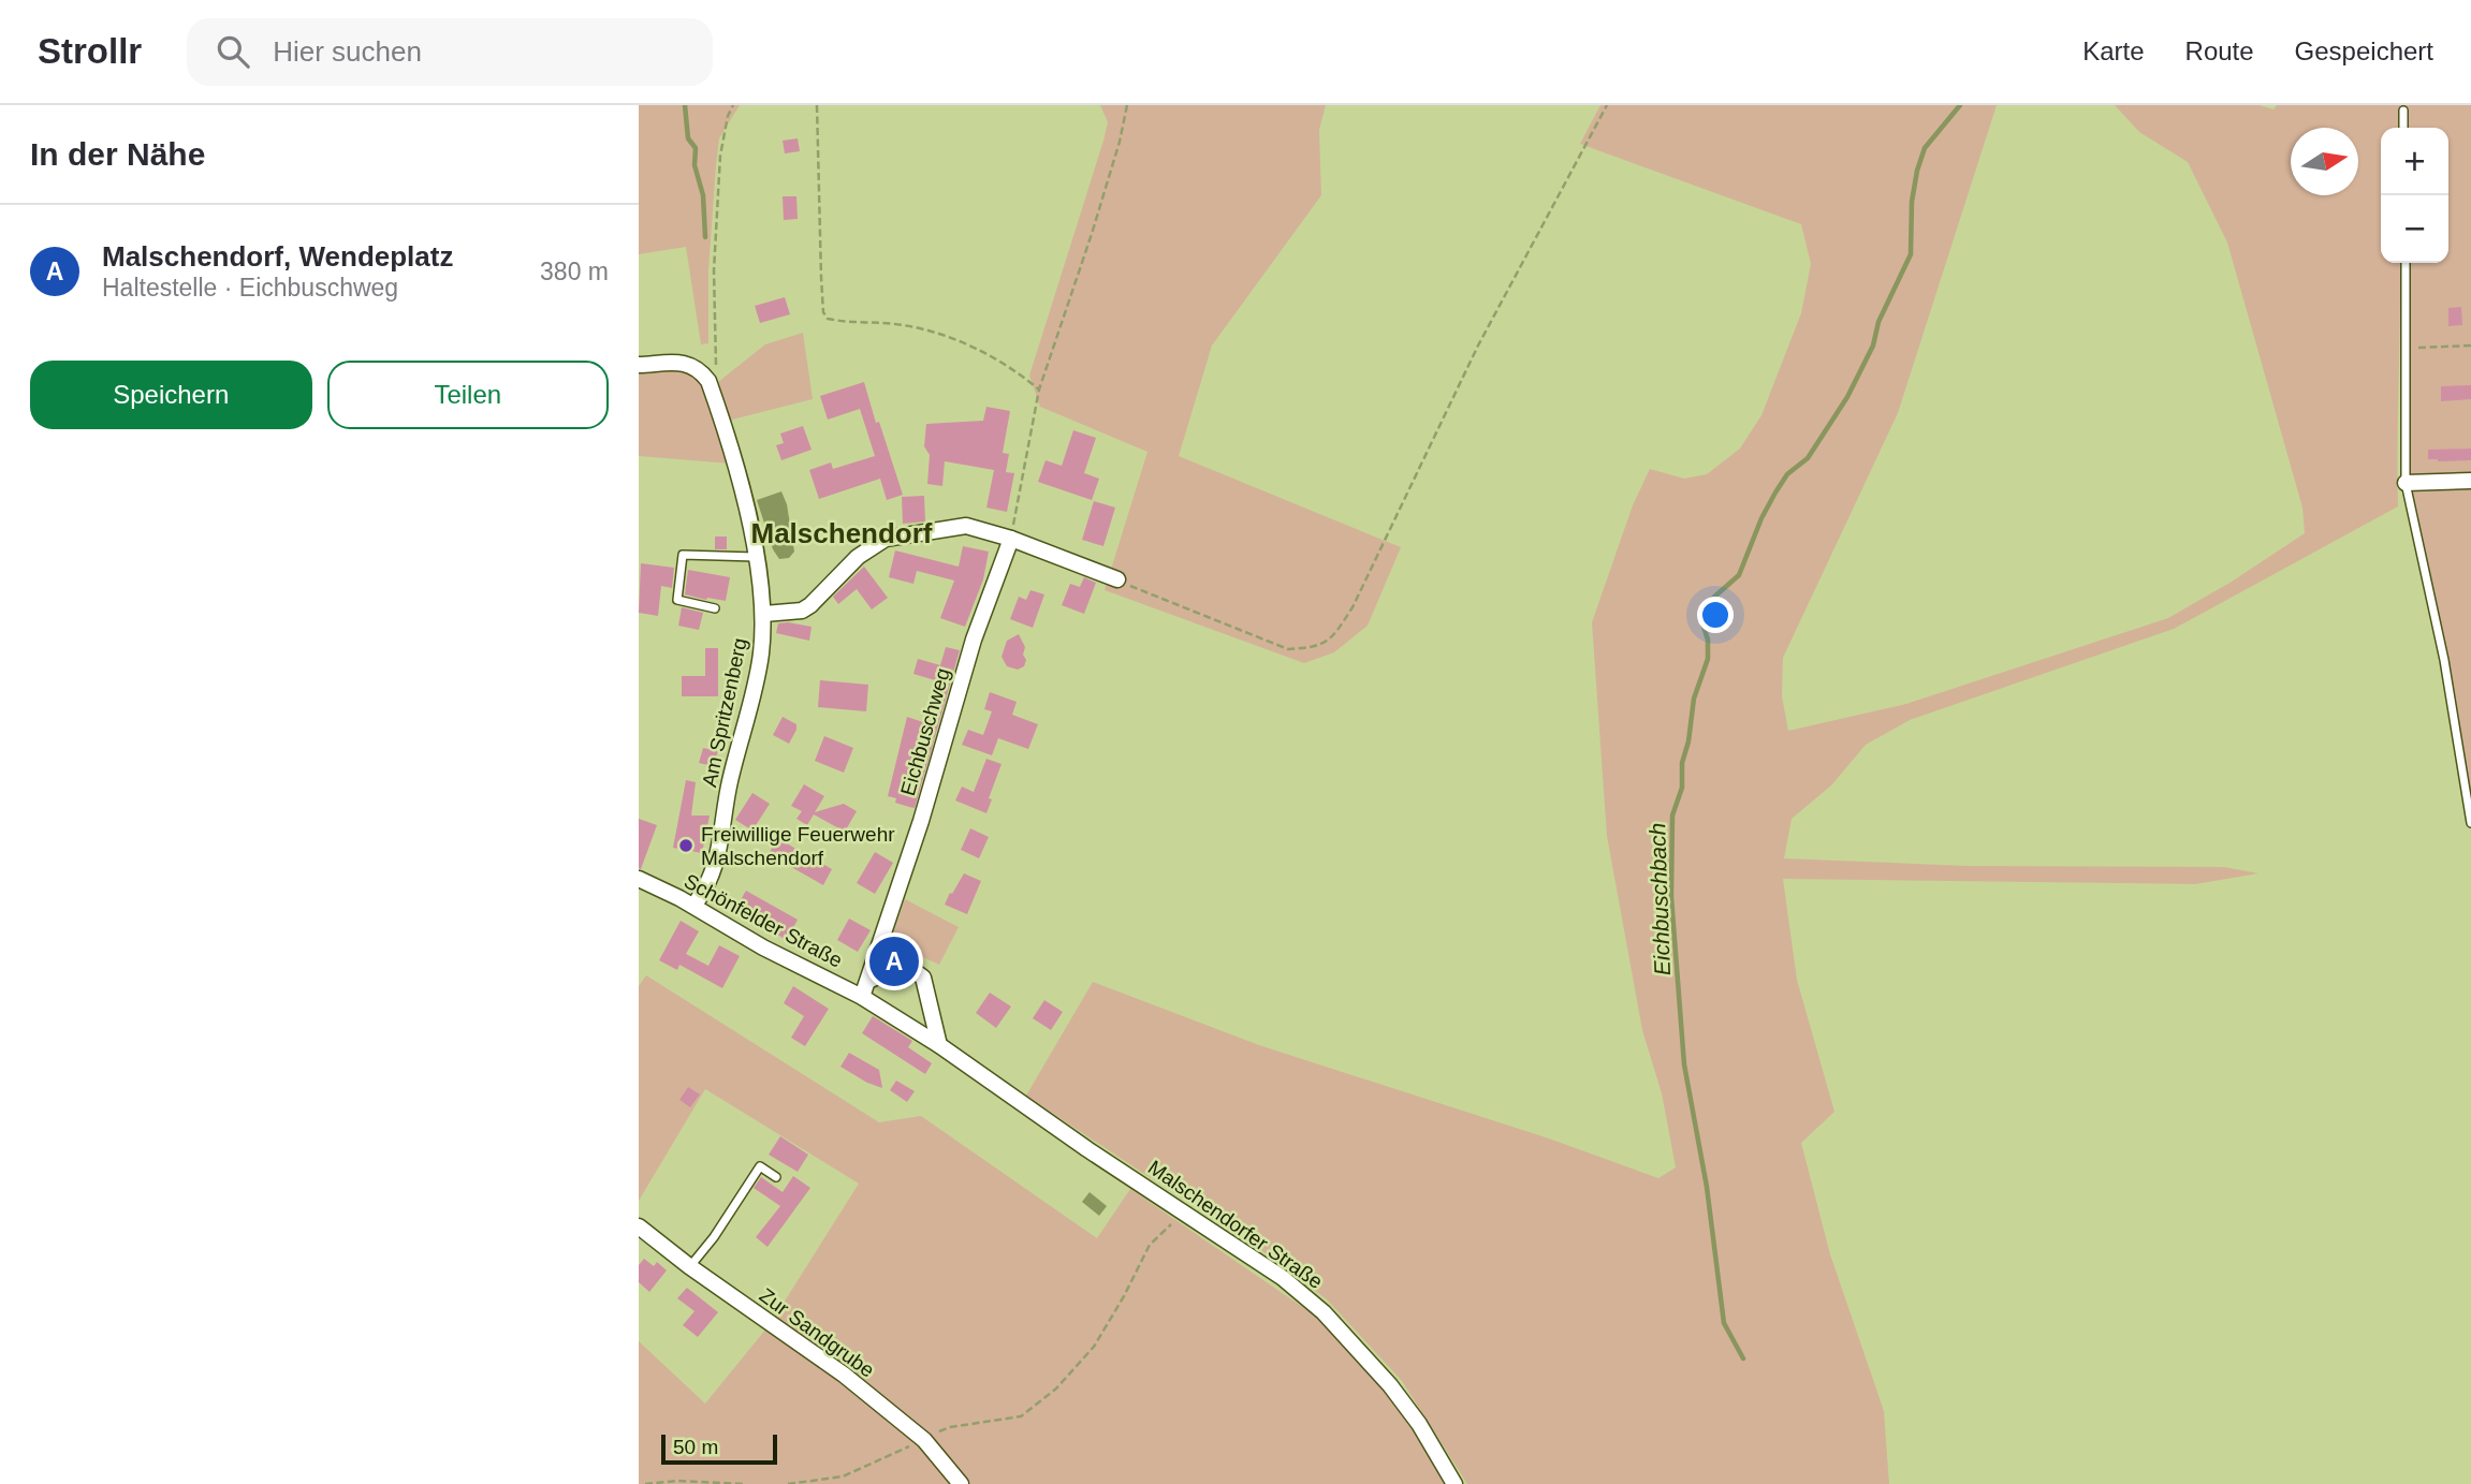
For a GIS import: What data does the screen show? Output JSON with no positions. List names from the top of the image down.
{
  "streets": {
    "street": [
      "Am Spritzenberg",
      "Eichbuschweg",
      "Schönfelder Straße",
      "Malschendorfer Straße",
      "Zur Sandgrube"
    ]
  },
  "crossings": [
    ["Am Spritzenberg", "Schönfelder Straße"],
    ["Eichbuschweg", "Schönfelder Straße"],
    ["Schönfelder Straße", "Malschendorfer Straße"]
  ],
  "districts": ["Malschendorf"],
  "water": ["Eichbuschbach"],
  "places": ["Freiwillige Feuerwehr Malschendorf"],
  "scale_bar": "50 m",
  "north": "right",
  "page": {
    "header": "Strollr",
    "search": "Hier suchen",
    "nav": ["Karte", "Route", "Gespeichert"],
    "heading": "In der Nähe",
    "map_buttons": ["+", "−"],
    "list": [
      {
        "mark": "A",
        "name": "Malschendorf, Wendeplatz",
        "note": "Haltestelle · Eichbuschweg",
        "value": "380 m"
      }
    ],
    "buttons": ["Speichern", "Teilen"],
    "pins": "A",
    "scale": "50 m"
  }
}
